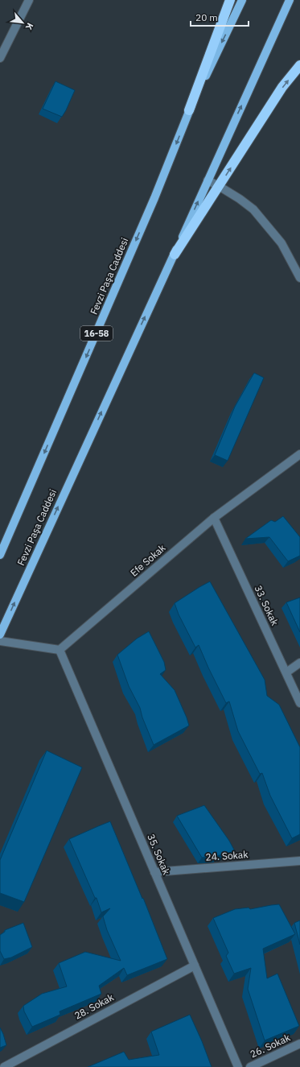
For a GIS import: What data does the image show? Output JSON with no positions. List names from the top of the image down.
{
  "streets": {
    "main road": ["Fevzi Paşa Caddesi", "16-58"],
    "street": [
      "Efe Sokak",
      "33. Sokak",
      "35. Sokak",
      "24. Sokak",
      "28. Sokak",
      "26. Sokak"
    ]
  },
  "crossings": [
    ["Efe Sokak", "33. Sokak"],
    ["Efe Sokak", "35. Sokak"],
    ["35. Sokak", "24. Sokak"],
    ["35. Sokak", "28. Sokak"]
  ],
  "scale_bar": "20 m",
  "north": "bottom right"
}
